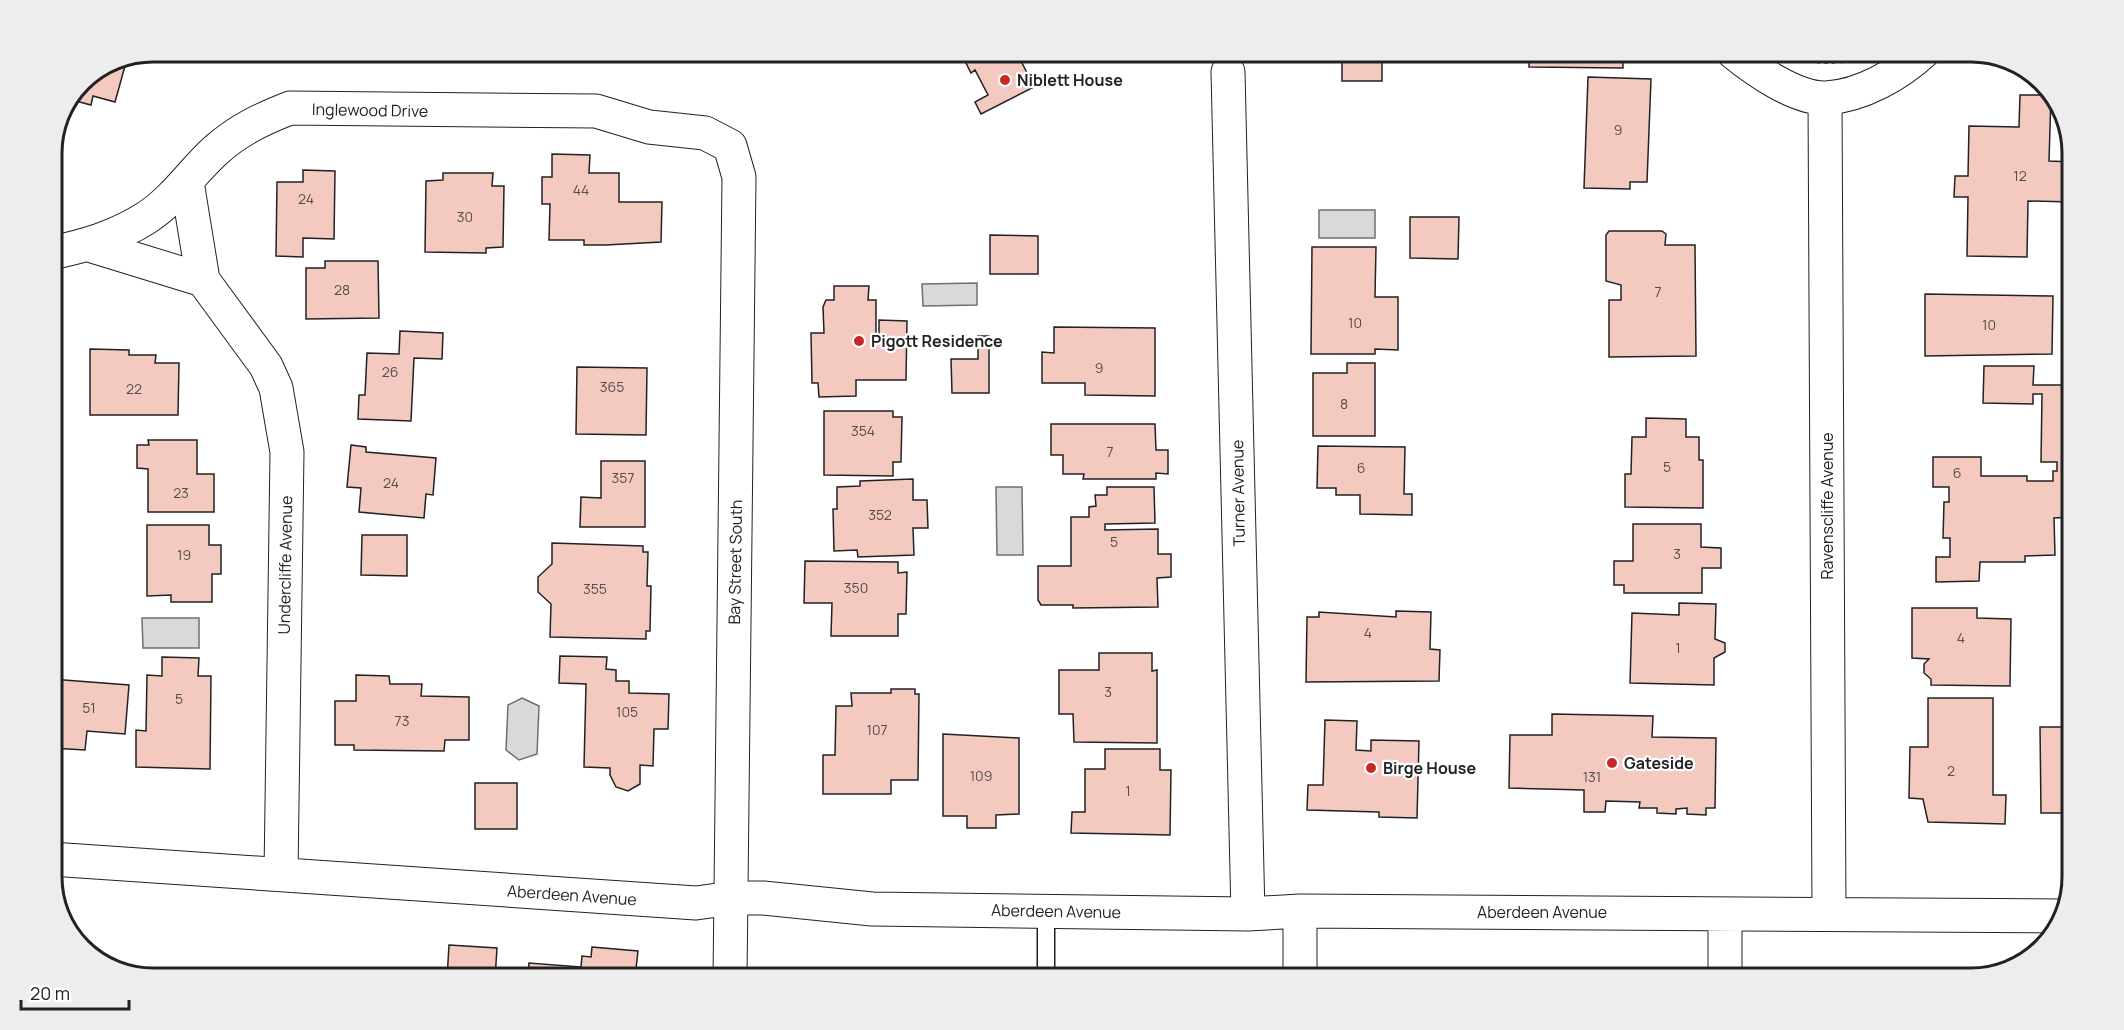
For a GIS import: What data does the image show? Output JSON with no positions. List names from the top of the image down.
{
  "streets": {
    "street": [
      "Inglewood Drive",
      "Turner Avenue",
      "Ravenscliffe Avenue",
      "Bay Street South",
      "Undercliffe Avenue",
      "Aberdeen Avenue"
    ]
  },
  "crossings": [
    ["Inglewood Drive", "Bay Street South"],
    ["Inglewood Drive", "Undercliffe Avenue"],
    ["Turner Avenue", "Aberdeen Avenue"],
    ["Ravenscliffe Avenue", "Aberdeen Avenue"],
    ["Bay Street South", "Aberdeen Avenue"],
    ["Undercliffe Avenue", "Aberdeen Avenue"]
  ],
  "places": [
    "Niblett House",
    "Pigott Residence",
    "Gateside",
    "Birge House"
  ],
  "house_numbers": [
    "9",
    "12",
    "44",
    "24",
    "30",
    "28",
    "7",
    "10",
    "10",
    "9",
    "26",
    "365",
    "22",
    "8",
    "354",
    "7",
    "5",
    "6",
    "6",
    "357",
    "24",
    "23",
    "352",
    "5",
    "3",
    "19",
    "350",
    "355",
    "4",
    "4",
    "1",
    "3",
    "5",
    "51",
    "105",
    "73",
    "107",
    "2",
    "109",
    "131",
    "1"
  ],
  "scale_bar": "20 m"
}
